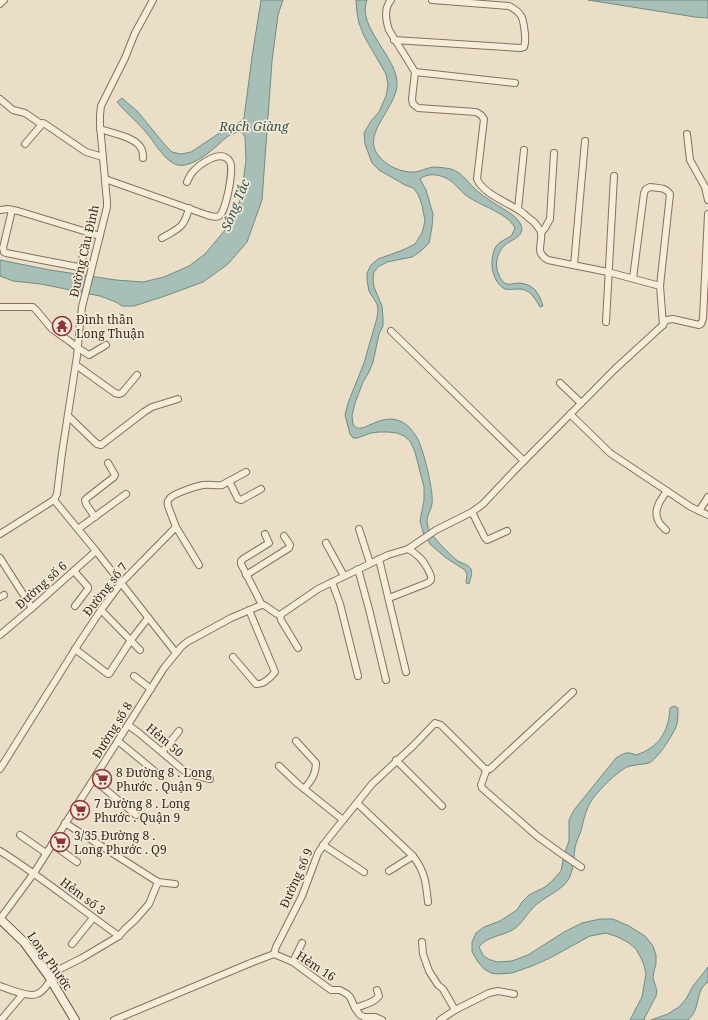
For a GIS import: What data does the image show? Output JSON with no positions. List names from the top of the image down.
{
  "streets": {
    "street": [
      "Đường Cầu Đình",
      "Đường số 6",
      "Đường số 7",
      "Đường số 8",
      "Hẻm 50",
      "Đường số 9",
      "Hẻm số 3",
      "Long Phước",
      "Hẻm 16"
    ]
  },
  "crossings": [
    ["Đường số 8", "Hẻm 50"],
    ["Đường số 8", "Hẻm số 3"],
    ["Đường số 8", "Long Phước"],
    ["Đường số 9", "Hẻm 16"]
  ],
  "water": ["Rạch Giàng", "Sông Tắc"],
  "places": {
    "temple": ["Đình thần Long Thuận"],
    "supermarket": ["8 Đường 8 . Long Phước . Quận 9", "7 Đường 8 . Long Phước . Quận 9", "3/35 Đường 8 . Long Phước . Q9"]
  }
}
